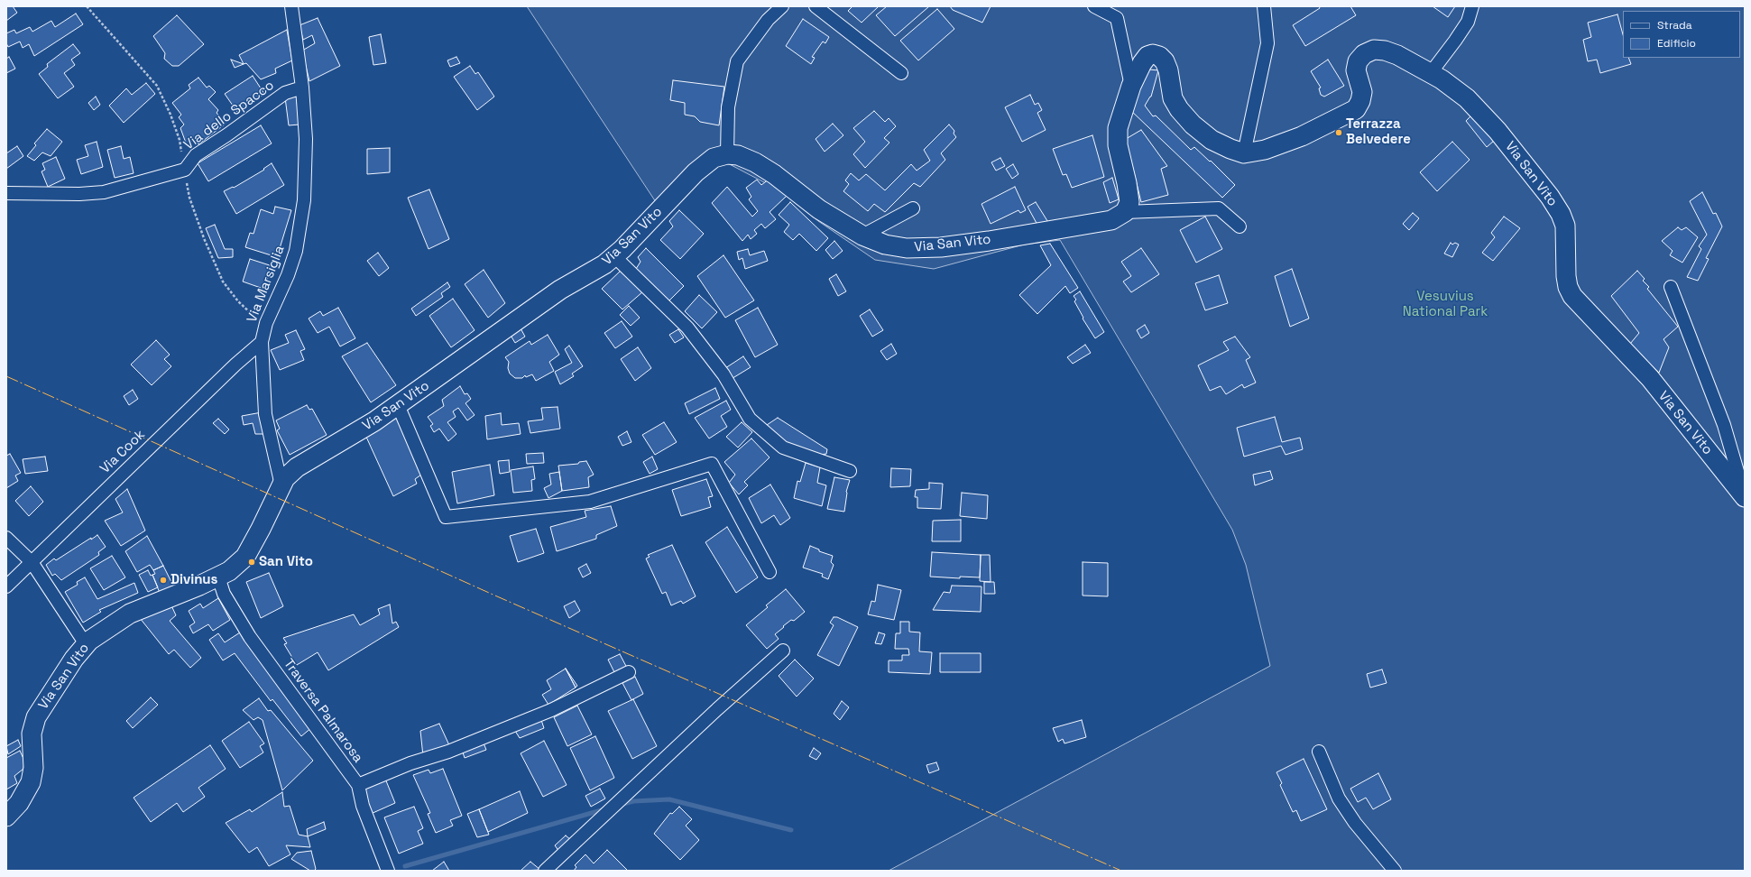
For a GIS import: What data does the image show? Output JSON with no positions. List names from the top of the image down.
{
  "streets": {
    "street": [
      "Via dello Spacco",
      "Via San Vito",
      "Via Marsiglia",
      "Via Cook",
      "Traversa Palmarosa"
    ]
  },
  "crossings": [
    ["Via dello Spacco", "Via Marsiglia"],
    ["Via San Vito", "Via Marsiglia"],
    ["Via San Vito", "Traversa Palmarosa"],
    ["Via Marsiglia", "Via Cook"]
  ],
  "parks": ["Vesuvius National Park"],
  "places": ["Terrazza Belvedere", "San Vito", "Divinus"],
  "legend": ["Strada", "Edificio"]
}
